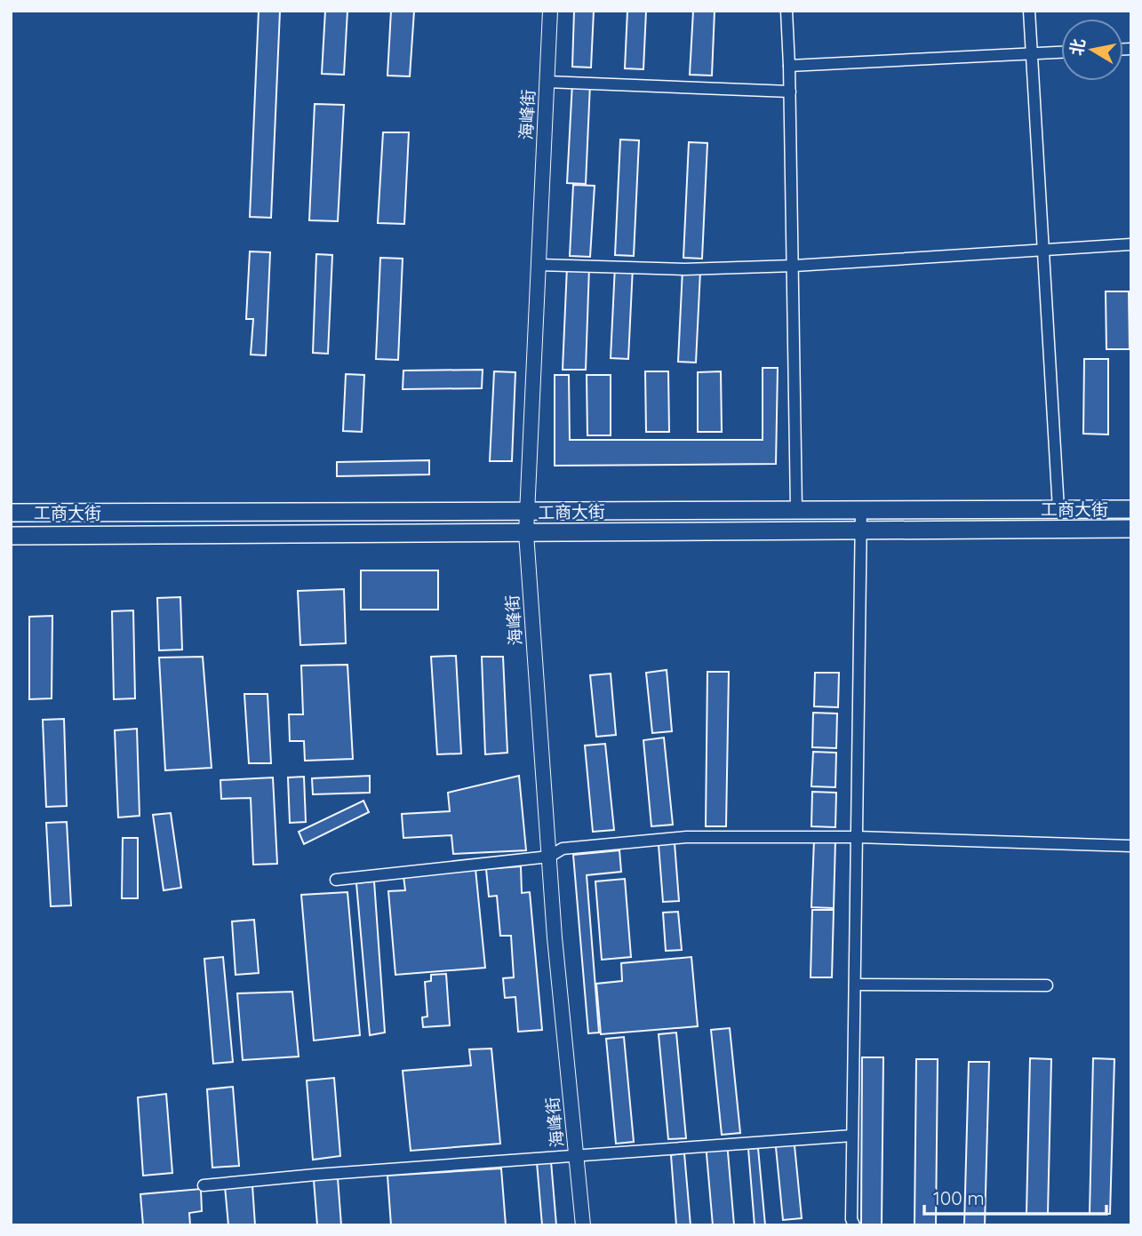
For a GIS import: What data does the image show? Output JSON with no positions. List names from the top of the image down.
{
  "streets": {
    "main road": ["工商大街"],
    "street": ["海峰街"]
  },
  "crossings": [
    ["海峰街", "工商大街"]
  ],
  "scale_bar": "100 m",
  "north": "left"
}
